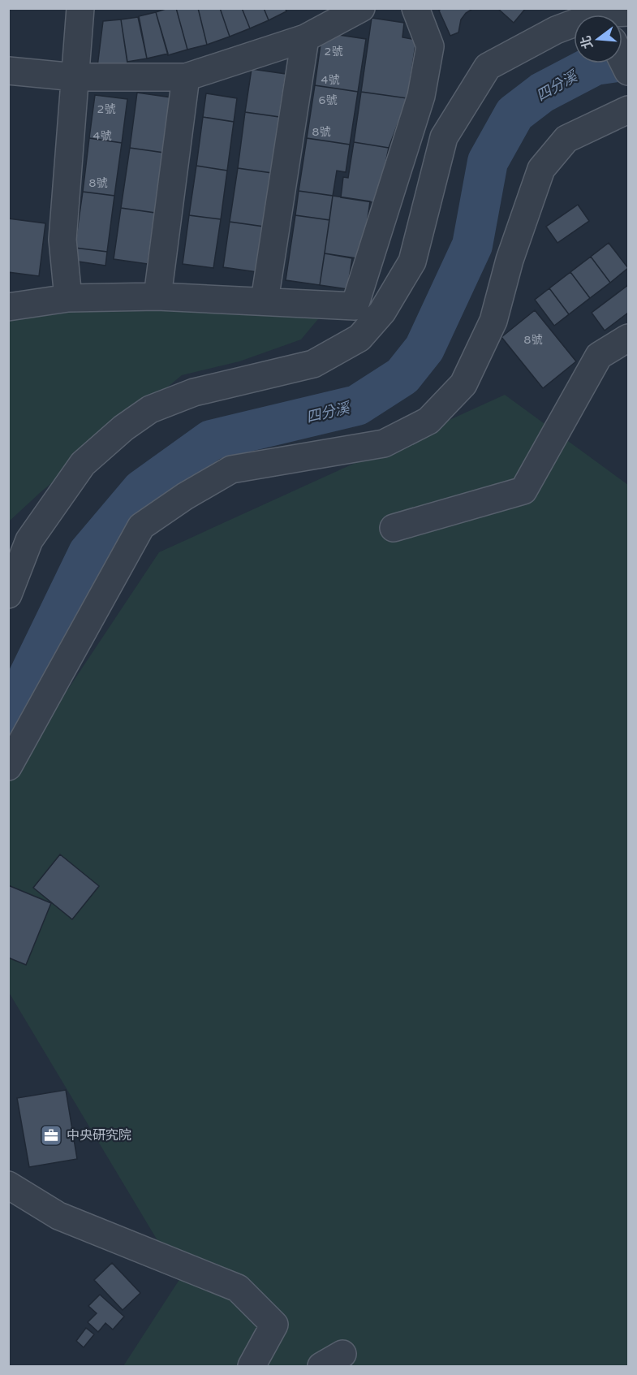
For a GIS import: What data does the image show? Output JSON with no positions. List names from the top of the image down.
{
  "water": ["四分溪"],
  "places": {
    "office": ["中央研究院"]
  },
  "house_numbers": [
    "2號",
    "4號",
    "6號",
    "2號",
    "8號",
    "4號",
    "8號",
    "8號"
  ],
  "north": "left"
}
